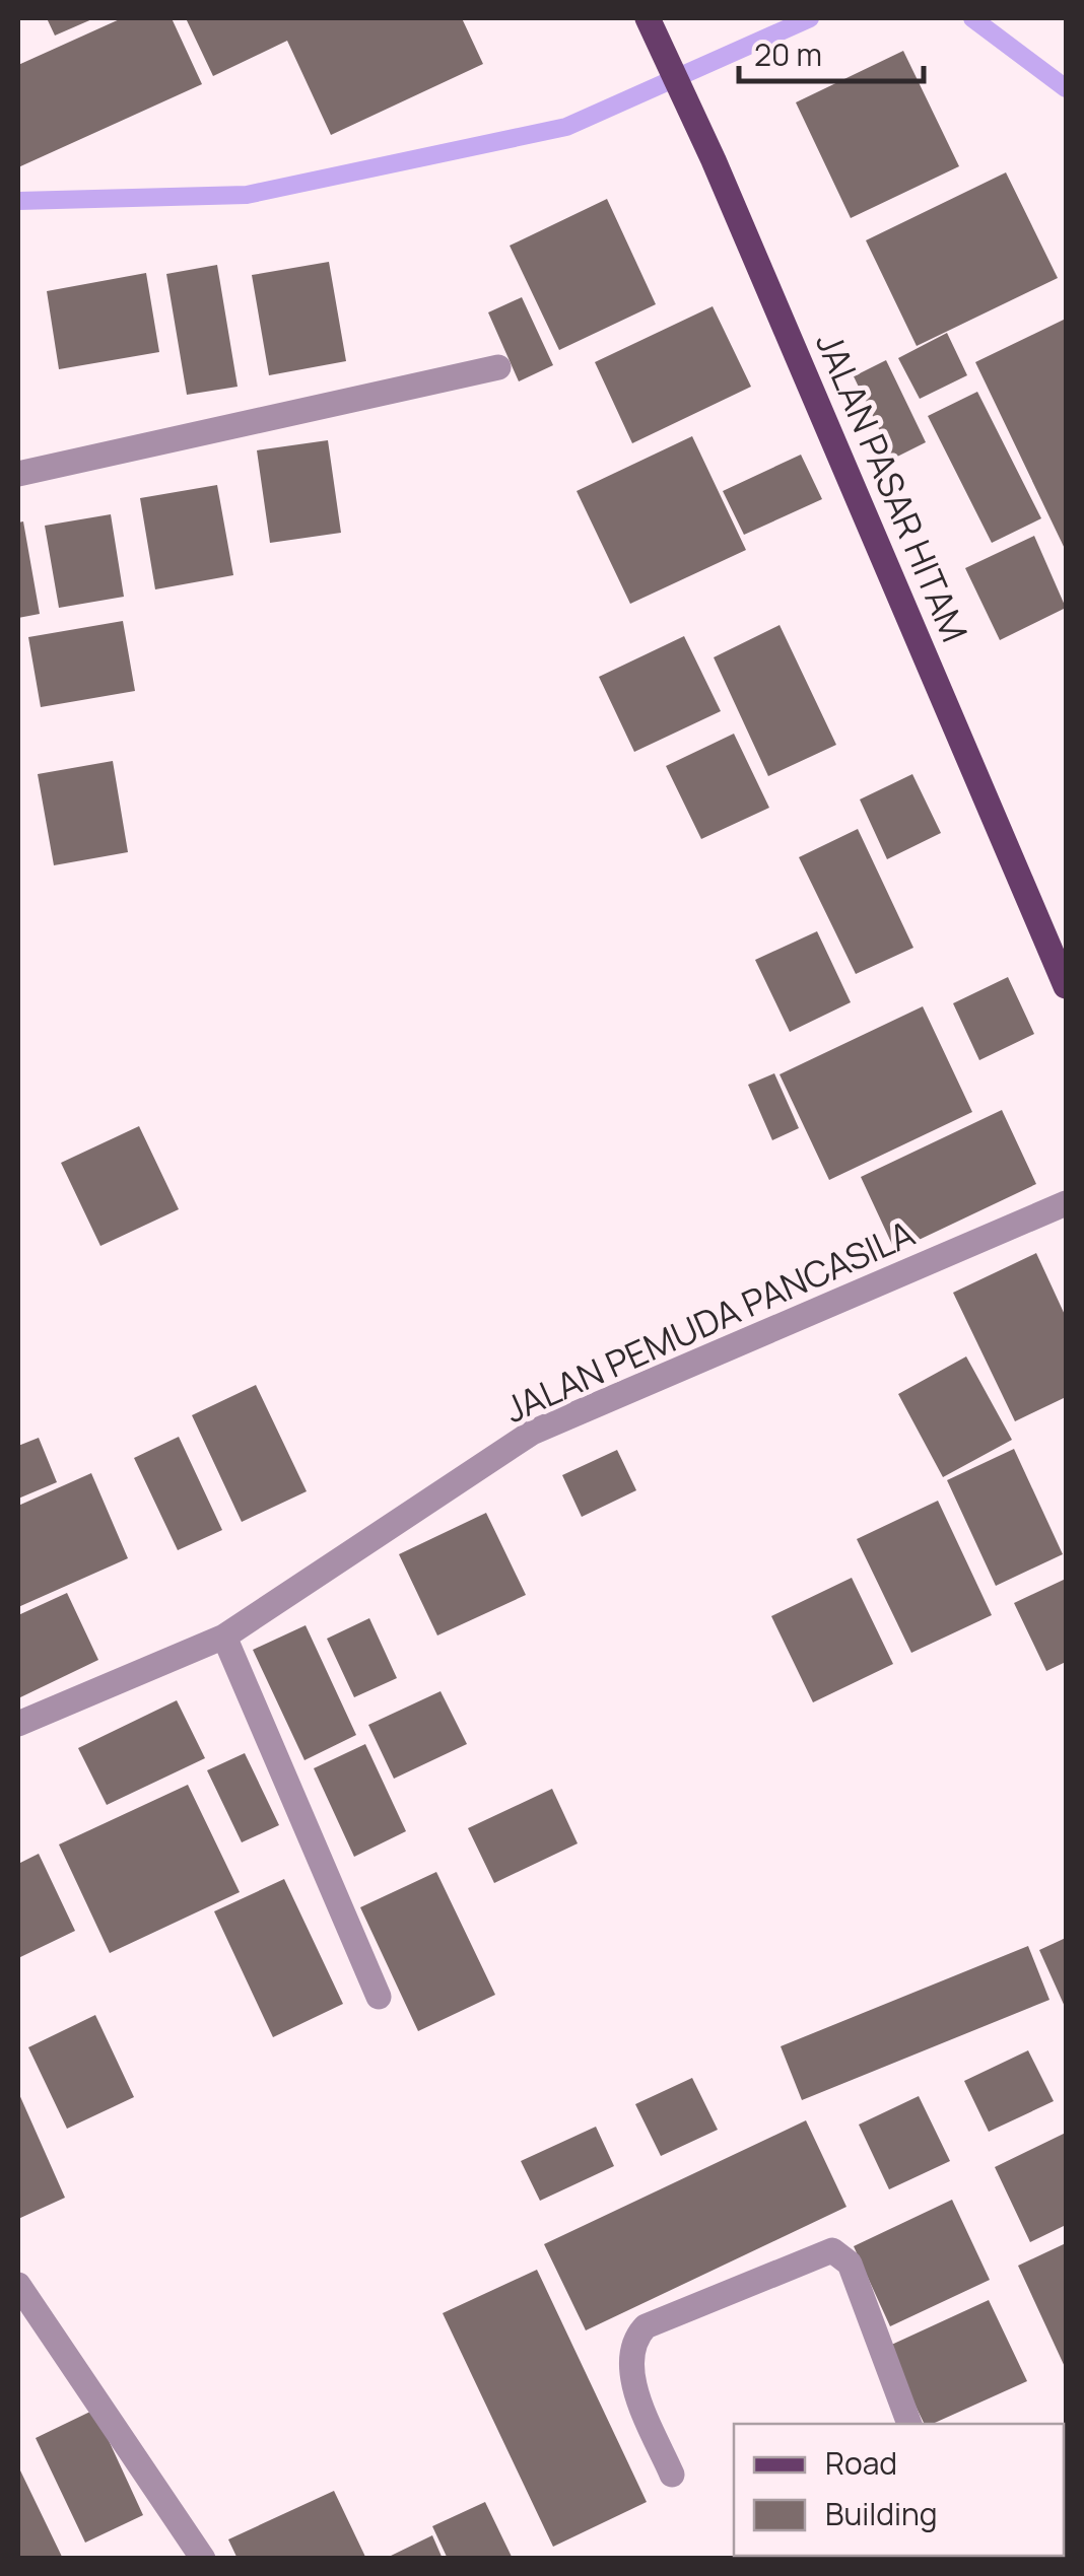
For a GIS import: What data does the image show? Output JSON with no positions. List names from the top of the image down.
{
  "streets": {
    "main road": ["JALAN PASAR HITAM"],
    "street": ["JALAN PEMUDA PANCASILA"]
  },
  "legend": ["Road", "Building"],
  "scale_bar": "20 m"
}
